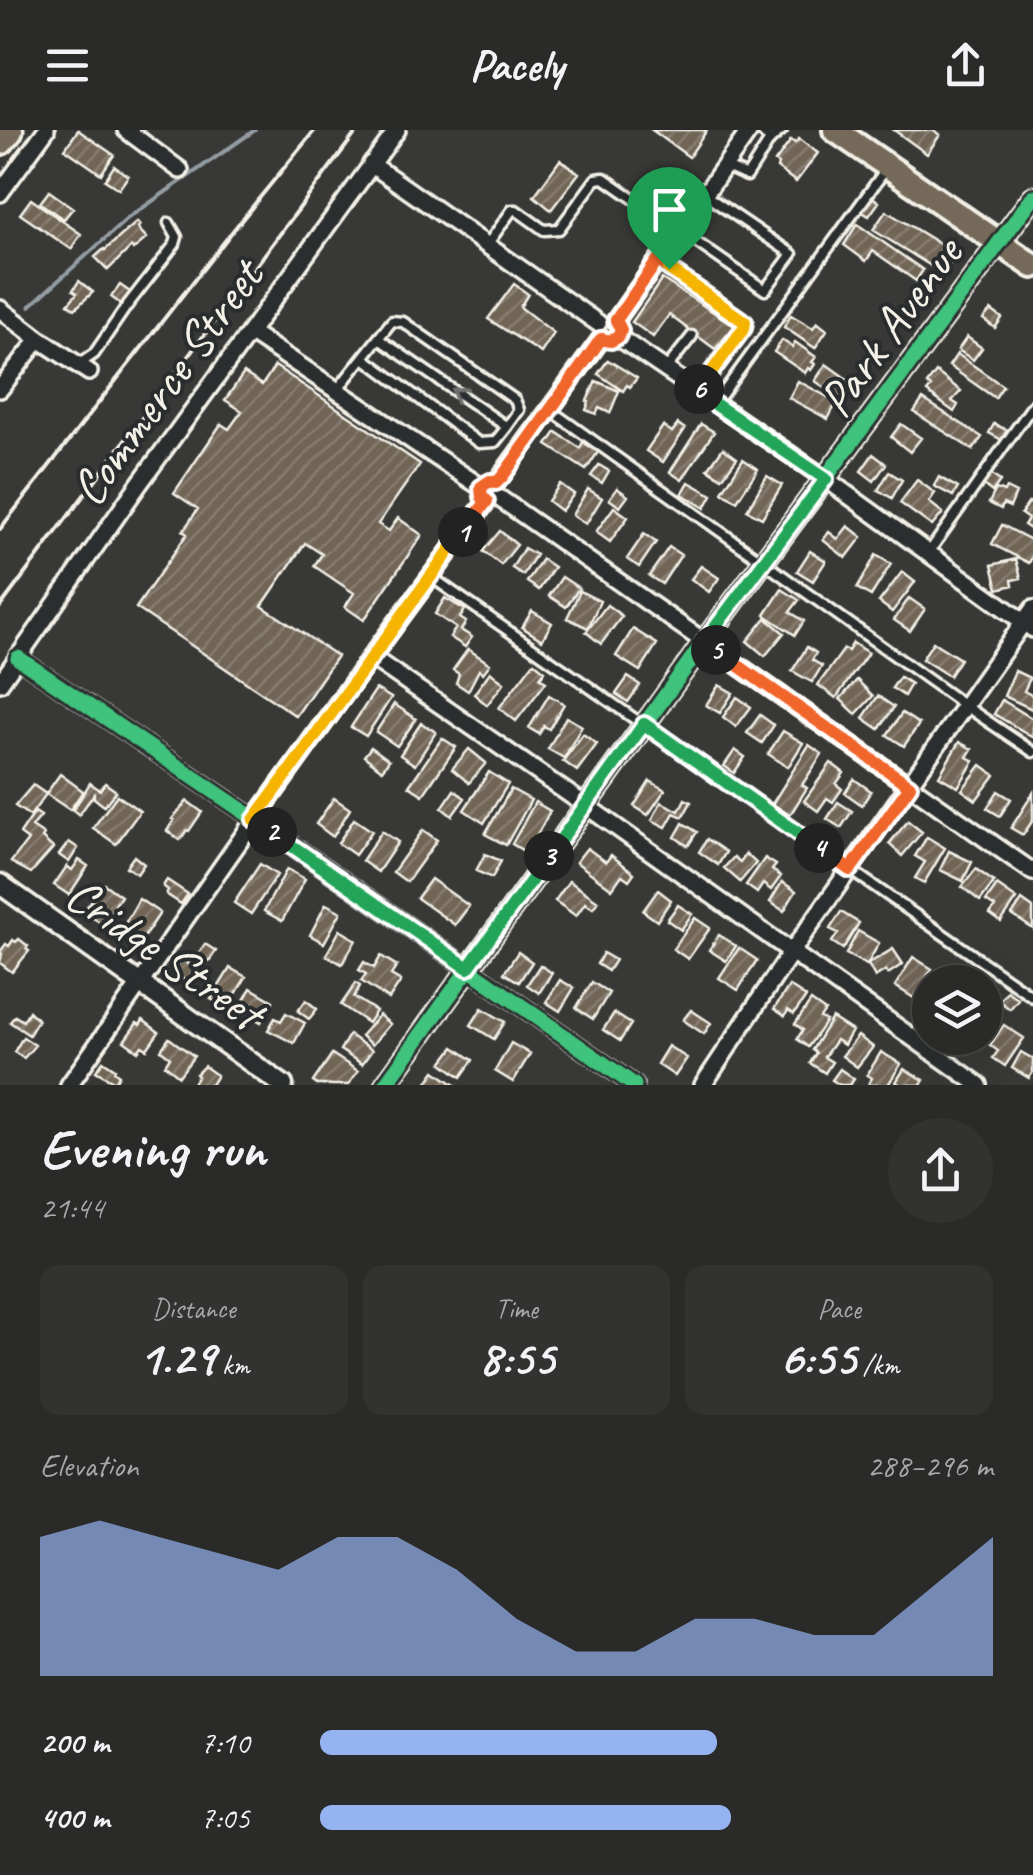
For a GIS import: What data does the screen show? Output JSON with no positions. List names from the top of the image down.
{
  "streets": {
    "street": ["Park Avenue", "Commerce Street", "Cridge Street"]
  },
  "page": {
    "header": "Pacely",
    "pins": [
      "6",
      "1",
      "5",
      "2",
      "4",
      "3"
    ],
    "heading": ["Evening run", "21:44"],
    "stats": [
      ["Distance", "1.29 km"],
      ["Time", "8:55"],
      ["Pace", "6:55 /km"]
    ],
    "chart": ["Elevation", "288–296 m"],
    "list": [
      {
        "name": "200 m",
        "note": "7:10"
      },
      {
        "name": "400 m",
        "note": "7:05"
      }
    ]
  }
}
